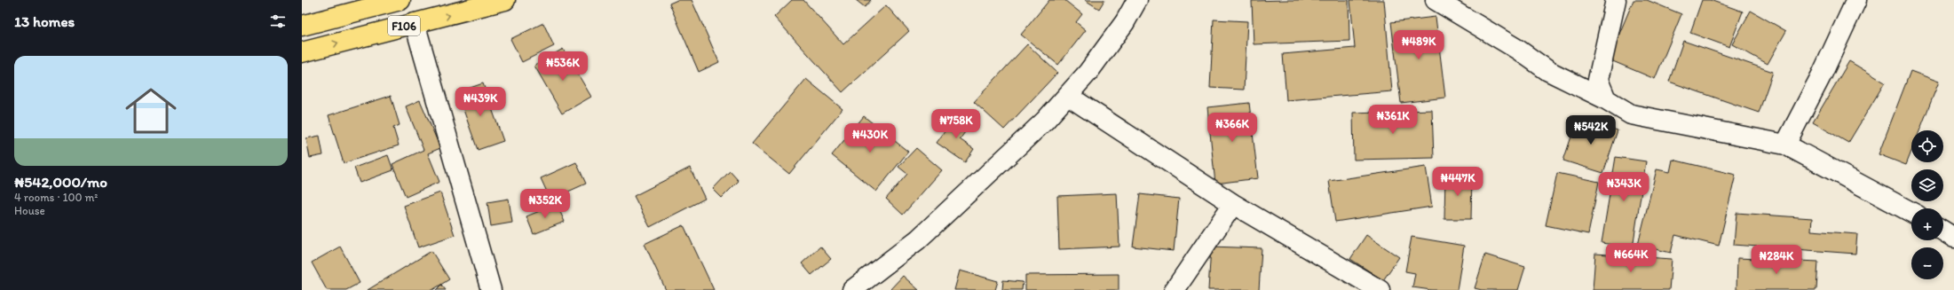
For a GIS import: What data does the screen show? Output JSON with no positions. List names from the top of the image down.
{
  "streets": {
    "main road": ["F106"]
  },
  "page": {
    "heading": "13 homes",
    "price": [
      "₦489K",
      "₦536K",
      "₦439K",
      "₦361K",
      "₦758K",
      "₦366K",
      "₦542K",
      "₦430K",
      "₦447K",
      "₦343K",
      "₦352K",
      "₦664K",
      "₦284K"
    ],
    "list": [
      {
        "name": "₦542,000/mo",
        "note": "4 rooms · 100 m² · House"
      }
    ],
    "map_buttons": ["+", "−"]
  }
}
